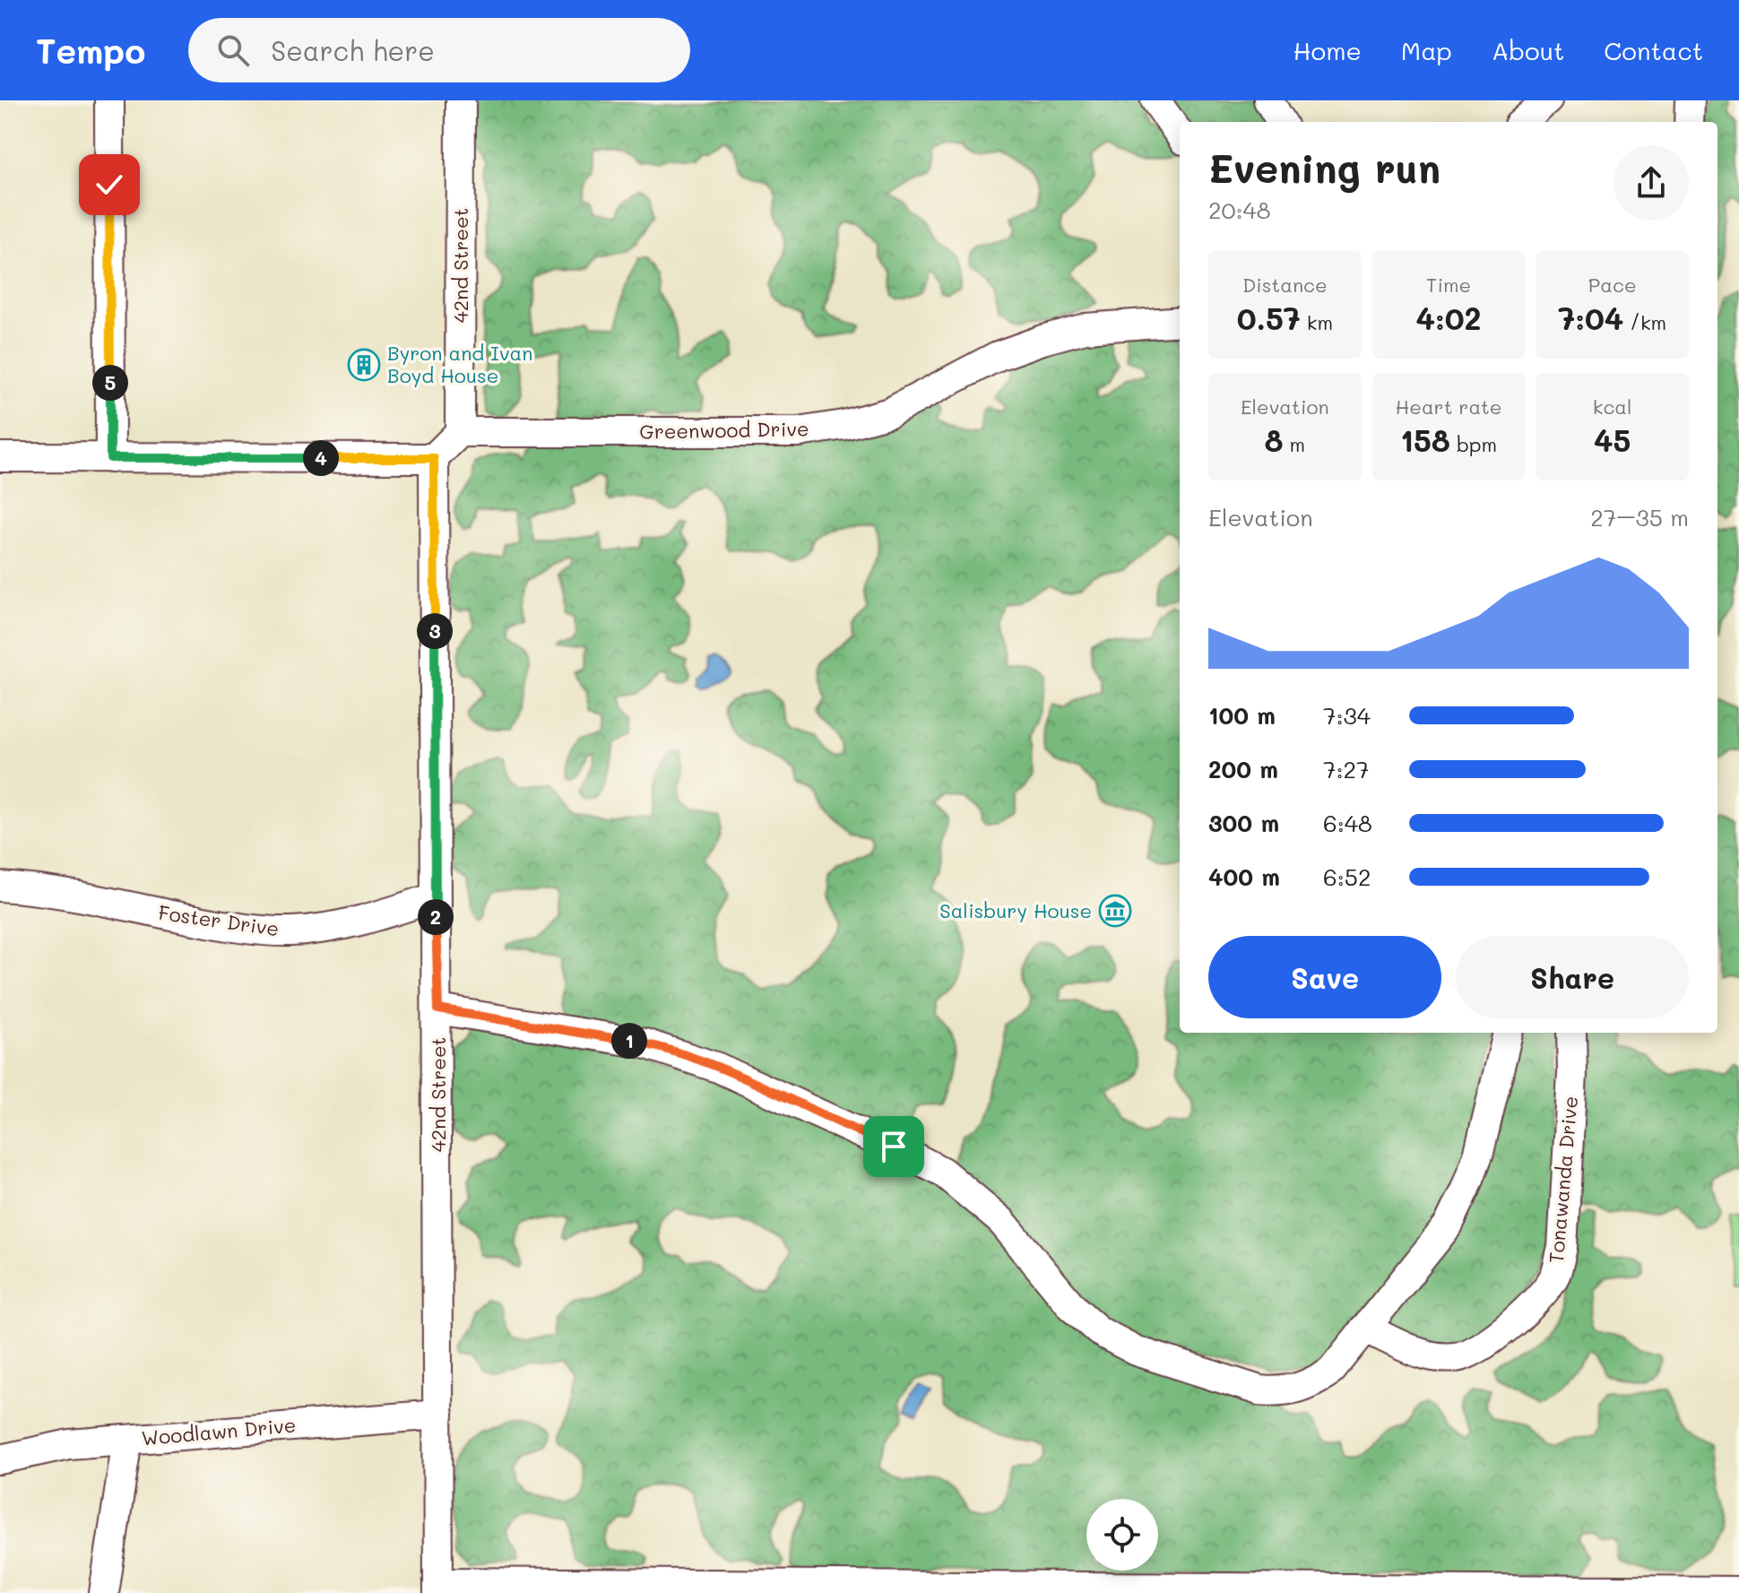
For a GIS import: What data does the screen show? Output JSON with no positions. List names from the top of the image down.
{
  "streets": {
    "street": [
      "42nd Street",
      "Greenwood Drive",
      "Foster Drive",
      "Tonawanda Drive",
      "Woodlawn Drive"
    ]
  },
  "crossings": [
    ["42nd Street", "Greenwood Drive"],
    ["42nd Street", "Foster Drive"],
    ["42nd Street", "Woodlawn Drive"]
  ],
  "places": {
    "building": ["Byron and Ivan Boyd House"],
    "museum": ["Salisbury House"]
  },
  "page": {
    "header": "Tempo",
    "search": "Search here",
    "nav": [
      "Home",
      "Map",
      "About",
      "Contact"
    ],
    "heading": ["Evening run", "20:48"],
    "stats": [
      ["Distance", "0.57 km"],
      ["Time", "4:02"],
      ["Pace", "7:04 /km"],
      ["Elevation", "8 m"],
      ["Heart rate", "158 bpm"],
      ["kcal", "45"]
    ],
    "pins": [
      "5",
      "4",
      "3",
      "2",
      "1"
    ],
    "chart": ["Elevation", "27–35 m"],
    "list": [
      {
        "name": "100 m",
        "note": "7:34"
      },
      {
        "name": "200 m",
        "note": "7:27"
      },
      {
        "name": "300 m",
        "note": "6:48"
      },
      {
        "name": "400 m",
        "note": "6:52"
      }
    ],
    "buttons": ["Save", "Share"]
  }
}
